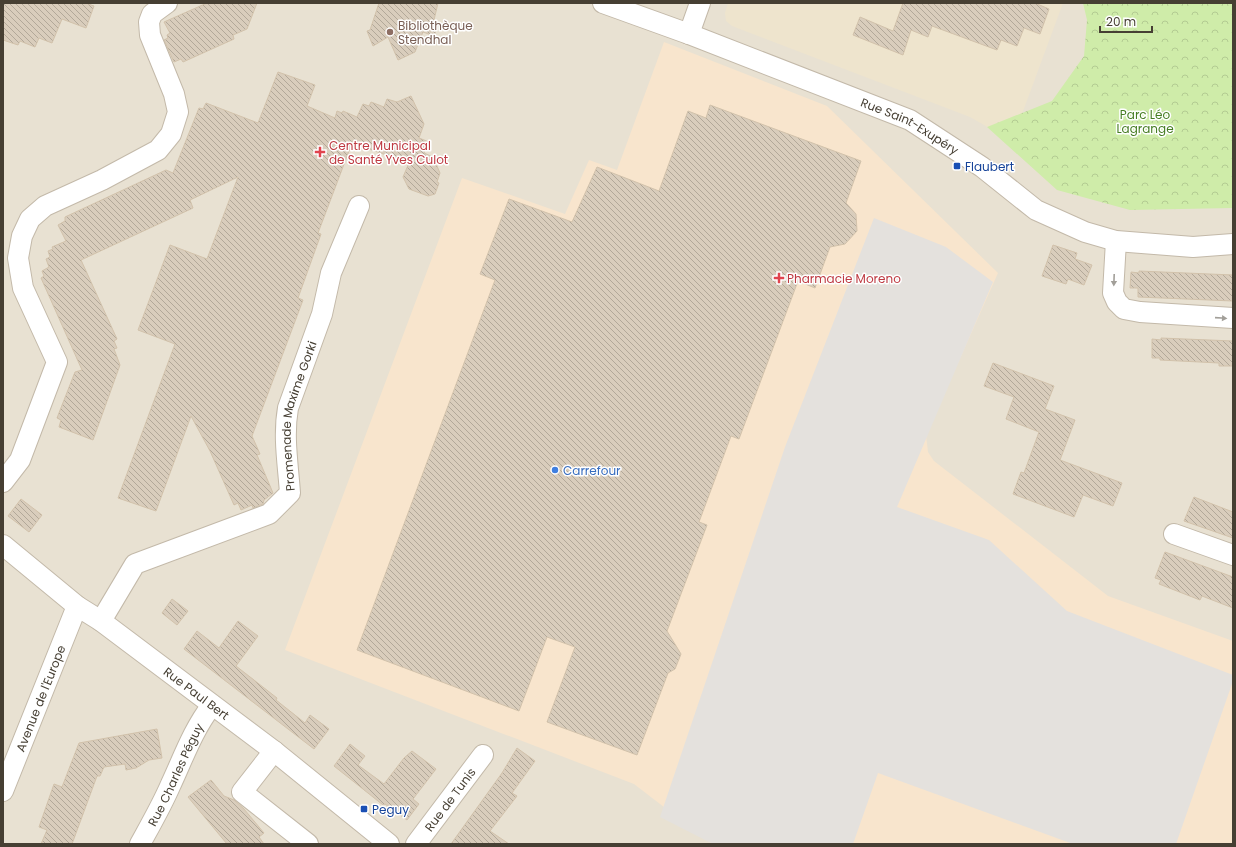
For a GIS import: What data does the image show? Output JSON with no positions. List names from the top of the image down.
{
  "streets": {
    "street": [
      "Rue Saint-Exupéry",
      "Promenade Maxime Gorki",
      "Rue Paul Bert",
      "Avenue de l'Europe",
      "Rue Charles Péguy",
      "Rue de Tunis"
    ]
  },
  "crossings": [
    ["Promenade Maxime Gorki", "Rue Paul Bert"],
    ["Rue Paul Bert", "Avenue de l'Europe"],
    ["Rue Paul Bert", "Rue Charles Péguy"]
  ],
  "parks": ["Parc Léo Lagrange"],
  "places": {
    "other": ["Bibliothèque Stendhal", "Carrefour"],
    "health": ["Centre Municipal de Santé Yves Culot", "Pharmacie Moreno"],
    "transit": ["Flaubert", "Peguy"]
  },
  "scale_bar": "20 m"
}
